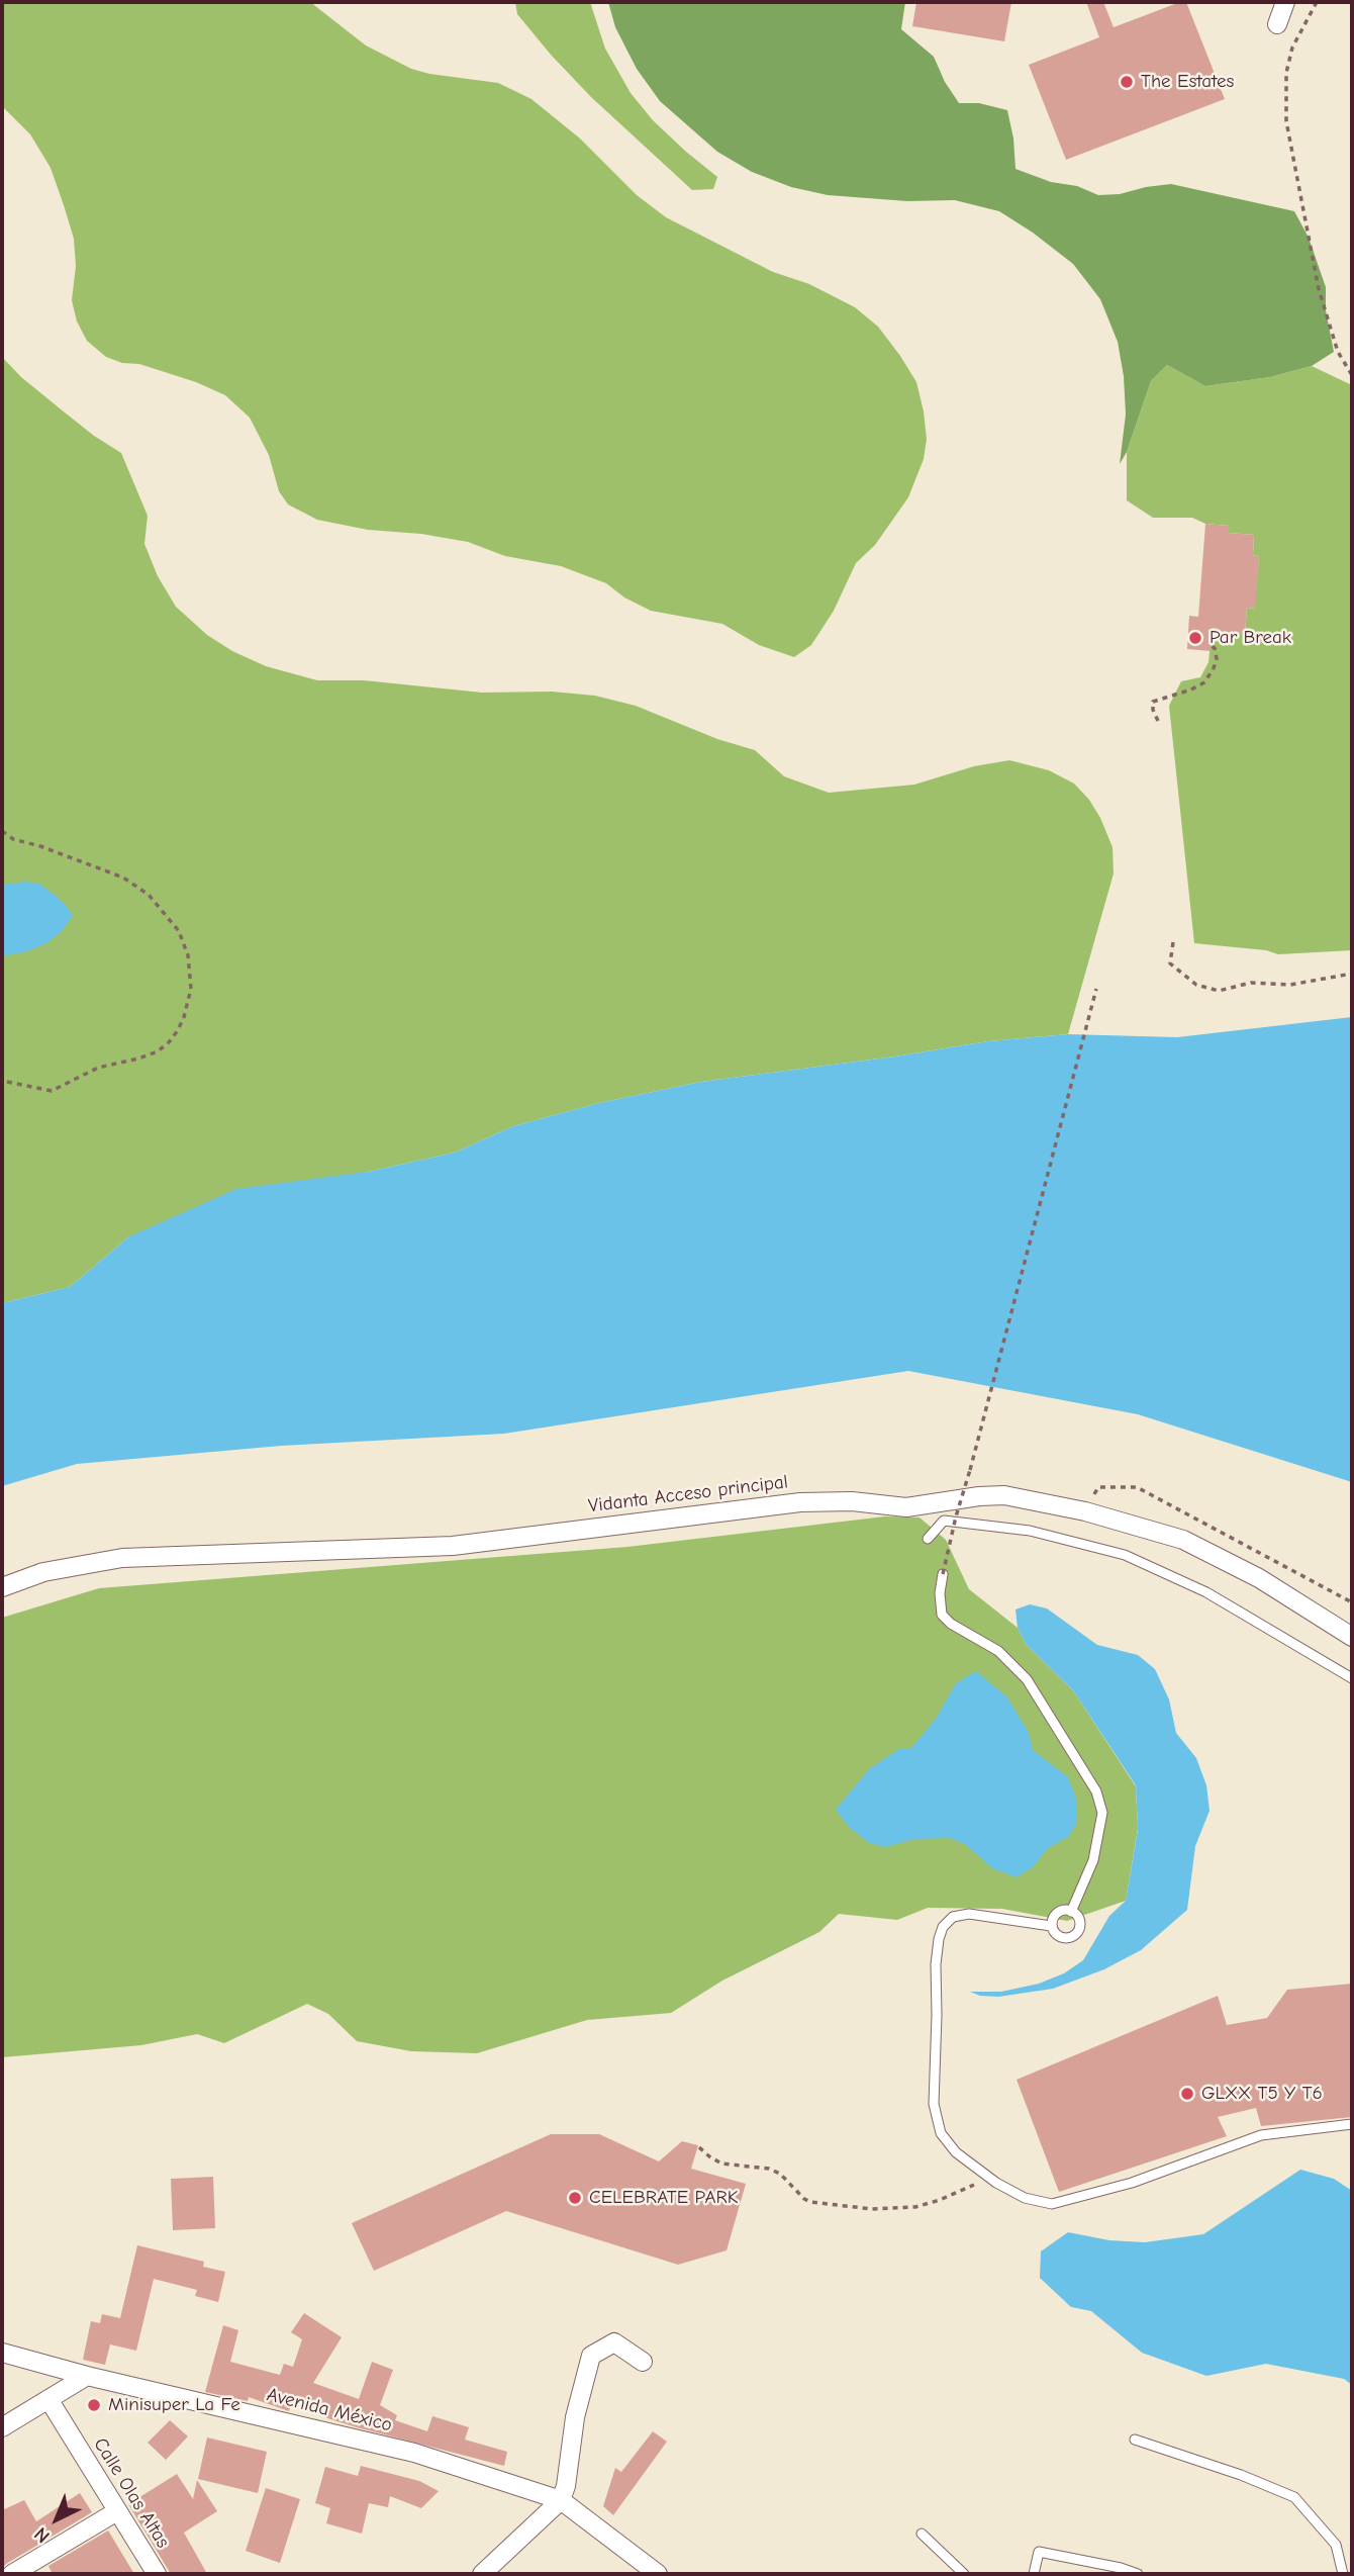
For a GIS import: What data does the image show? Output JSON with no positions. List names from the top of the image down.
{
  "streets": {
    "street": ["Vidanta Acceso principal", "Avenida México", "Calle Olas Altas"]
  },
  "places": [
    "The Estates",
    "Par Break",
    "GLXX T5 Y T6",
    "CELEBRATE PARK",
    "Minisuper La Fe"
  ],
  "north": "bottom left"
}
